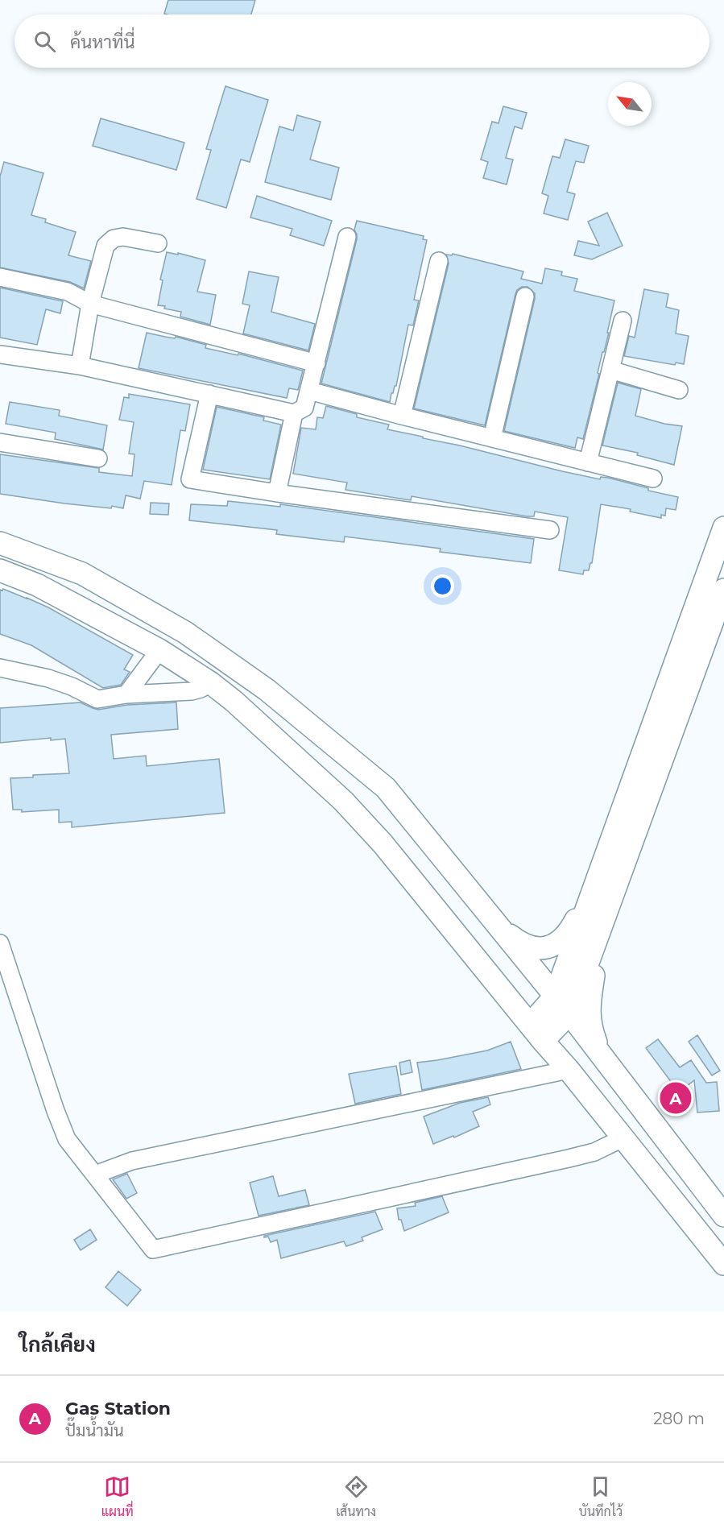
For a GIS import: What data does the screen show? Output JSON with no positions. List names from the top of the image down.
{
  "north": "top left",
  "page": {
    "search": "ค้นหาที่นี่",
    "pins": "A",
    "heading": "ใกล้เคียง",
    "list": [
      {
        "mark": "A",
        "name": "Gas Station",
        "note": "ปั๊มน้ำมัน",
        "value": "280 m"
      }
    ],
    "nav": ["แผนที่", "เส้นทาง", "บันทึกไว้"]
  }
}
